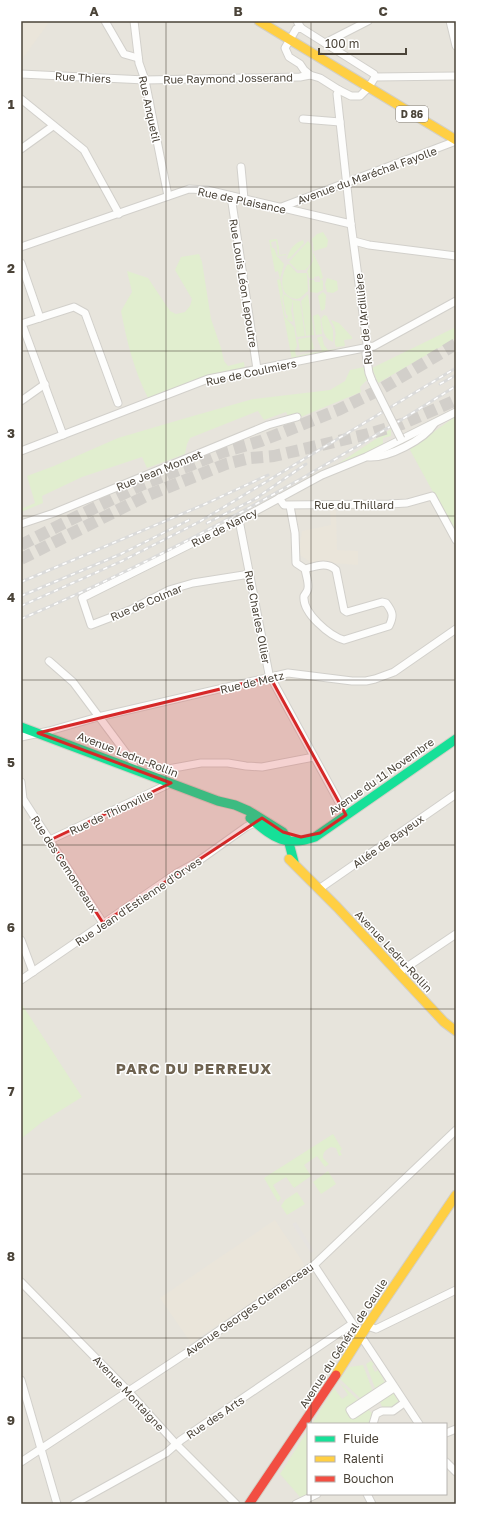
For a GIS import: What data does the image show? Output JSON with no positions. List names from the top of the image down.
{
  "streets": {
    "street": [
      "Rue Thiers",
      "Rue Raymond Josserand",
      "Rue Anquetil",
      "D 86",
      "Avenue du Maréchal Fayolle",
      "Rue de Plaisance",
      "Rue Louis Léon Lepoutre",
      "Rue de l'Ardillière",
      "Rue de Coulmiers",
      "Rue Jean Monnet",
      "Rue du Thillard",
      "Rue de Nancy",
      "Rue de Colmar",
      "Rue Charles Ollier",
      "Rue de Metz",
      "Avenue Ledru-Rollin",
      "Avenue du 11 Novembre",
      "Rue de Thionville",
      "Allée de Bayeux",
      "Rue des Cemonceaux",
      "Rue Jean d'Estienne d'Orves",
      "Avenue Georges Clemenceau",
      "Avenue du Général de Gaulle",
      "Avenue Montaigne",
      "Rue des Arts"
    ]
  },
  "crossings": [
    ["Rue Thiers", "Rue Raymond Josserand"],
    ["Rue Thiers", "Rue Anquetil"],
    ["Rue Raymond Josserand", "Rue Anquetil"],
    ["Rue Anquetil", "Rue de Plaisance"],
    ["D 86", "Avenue du Maréchal Fayolle"],
    ["Avenue du Maréchal Fayolle", "Rue de Plaisance"],
    ["Rue de Plaisance", "Rue Louis Léon Lepoutre"],
    ["Rue Louis Léon Lepoutre", "Rue de Coulmiers"],
    ["Rue de l'Ardillière", "Rue de Coulmiers"],
    ["Rue de l'Ardillière", "Rue de Nancy"],
    ["Rue de Nancy", "Rue de Colmar"],
    ["Rue de Nancy", "Rue Charles Ollier"],
    ["Rue de Colmar", "Rue Charles Ollier"],
    ["Rue Charles Ollier", "Rue de Metz"],
    ["Rue Charles Ollier", "Avenue du 11 Novembre"],
    ["Rue de Metz", "Avenue Ledru-Rollin"],
    ["Avenue Ledru-Rollin", "Avenue du 11 Novembre"],
    ["Avenue Ledru-Rollin", "Rue de Thionville"],
    ["Avenue Ledru-Rollin", "Allée de Bayeux"],
    ["Avenue Ledru-Rollin", "Rue Jean d'Estienne d'Orves"],
    ["Rue de Thionville", "Rue des Cemonceaux"],
    ["Rue des Cemonceaux", "Rue Jean d'Estienne d'Orves"],
    ["Avenue Georges Clemenceau", "Avenue Montaigne"],
    ["Avenue Montaigne", "Rue des Arts"]
  ],
  "districts": ["PARC DU PERREUX"],
  "legend": ["Fluide", "Ralenti", "Bouchon"],
  "scale_bar": "100 m",
  "grid": {
    "columns": ["A", "B", "C"],
    "rows": [
      "1",
      "2",
      "3",
      "4",
      "5",
      "6",
      "7",
      "8",
      "9"
    ]
  }
}
